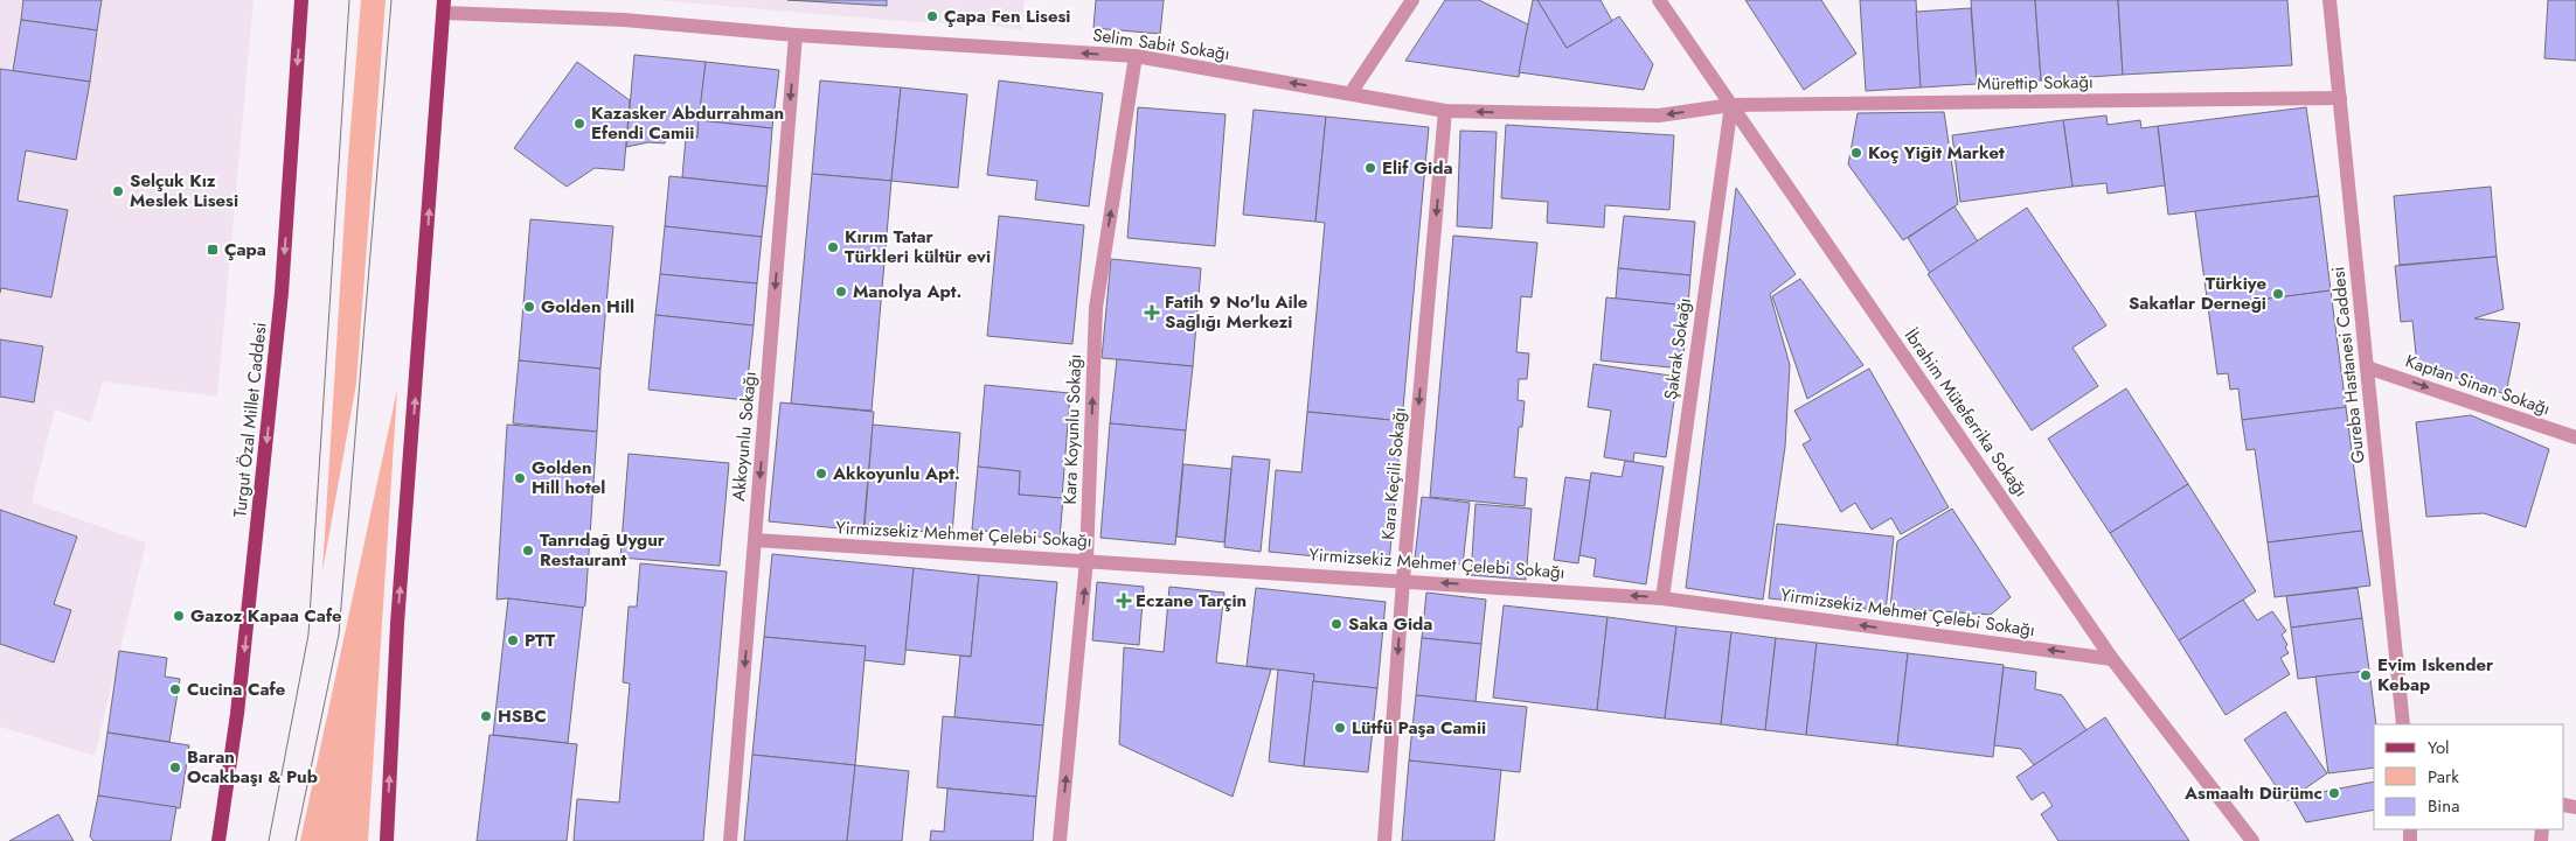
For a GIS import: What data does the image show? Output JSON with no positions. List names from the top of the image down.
{
  "streets": {
    "main road": ["Turgut Özal Millet Caddesi"],
    "street": [
      "Selim Sabit Sokağı",
      "Mürettip Sokağı",
      "Şakrak Sokağı",
      "Gureba Hastanesi Caddesi",
      "Kaptan Sinan Sokağı",
      "İbrahim Müteferrika Sokağı",
      "Kara Koyunlu Sokağı",
      "Akkoyunlu Sokağı",
      "Kara Keçili Sokağı",
      "Yirmizsekiz Mehmet Çelebi Sokağı"
    ]
  },
  "crossings": [
    ["Selim Sabit Sokağı", "Mürettip Sokağı"],
    ["Selim Sabit Sokağı", "Şakrak Sokağı"],
    ["Selim Sabit Sokağı", "İbrahim Müteferrika Sokağı"],
    ["Selim Sabit Sokağı", "Kara Koyunlu Sokağı"],
    ["Selim Sabit Sokağı", "Akkoyunlu Sokağı"],
    ["Selim Sabit Sokağı", "Kara Keçili Sokağı"],
    ["Mürettip Sokağı", "Şakrak Sokağı"],
    ["Mürettip Sokağı", "Gureba Hastanesi Caddesi"],
    ["Mürettip Sokağı", "İbrahim Müteferrika Sokağı"],
    ["Şakrak Sokağı", "İbrahim Müteferrika Sokağı"],
    ["Şakrak Sokağı", "Yirmizsekiz Mehmet Çelebi Sokağı"],
    ["Gureba Hastanesi Caddesi", "Kaptan Sinan Sokağı"],
    ["İbrahim Müteferrika Sokağı", "Yirmizsekiz Mehmet Çelebi Sokağı"],
    ["Kara Koyunlu Sokağı", "Yirmizsekiz Mehmet Çelebi Sokağı"],
    ["Akkoyunlu Sokağı", "Yirmizsekiz Mehmet Çelebi Sokağı"],
    ["Kara Keçili Sokağı", "Yirmizsekiz Mehmet Çelebi Sokağı"]
  ],
  "one_way": [
    "Selim Sabit Sokağı",
    "Kaptan Sinan Sokağı",
    "Turgut Özal Millet Caddesi",
    "Kara Koyunlu Sokağı",
    "Akkoyunlu Sokağı",
    "Kara Keçili Sokağı",
    "Yirmizsekiz Mehmet Çelebi Sokağı"
  ],
  "places": {
    "other": [
      "Çapa Fen Lisesi",
      "Kazasker Abdurrahman Efendi Camii",
      "Koç Yiğit Market",
      "Elif Gida",
      "Selçuk Kız Meslek Lisesi",
      "Kırım Tatar Türkleri kültür evi",
      "Manolya Apt.",
      "Türkiye Sakatlar Derneği",
      "Golden Hill",
      "Akkoyunlu Apt.",
      "Golden Hill hotel",
      "Tanrıdağ Uygur Restaurant",
      "Gazoz Kapaa Cafe",
      "Saka Gida",
      "PTT",
      "Evim Iskender Kebap",
      "Cucina Cafe",
      "HSBC",
      "Lütfü Paşa Camii",
      "Baran Ocakbaşı & Pub",
      "Asmaaltı Dürümc"
    ],
    "transit": ["Çapa"],
    "health": ["Fatih 9 No'lu Aile Sağlığı Merkezi", "Eczane Tarçin"]
  },
  "legend": ["Yol", "Park", "Bina"]
}
